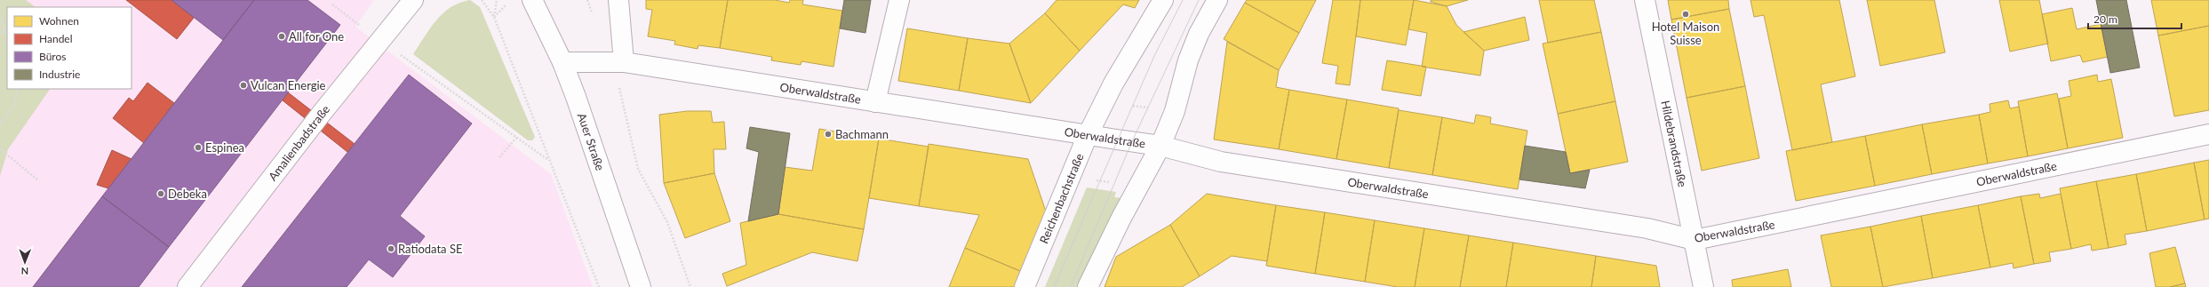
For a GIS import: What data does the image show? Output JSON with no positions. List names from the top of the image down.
{
  "streets": {
    "street": [
      "Oberwaldstraße",
      "Auer Straße",
      "Amalienbadstraße",
      "Hildebrandstraße",
      "Reichenbachstraße"
    ]
  },
  "crossings": [
    ["Oberwaldstraße", "Auer Straße"],
    ["Oberwaldstraße", "Hildebrandstraße"],
    ["Oberwaldstraße", "Reichenbachstraße"]
  ],
  "places": [
    "Hotel Maison Suisse",
    "All for One",
    "Vulcan Energie",
    "Bachmann",
    "Espinea",
    "Debeka",
    "Ratiodata SE"
  ],
  "legend": [
    "Wohnen",
    "Handel",
    "Büros",
    "Industrie"
  ],
  "scale_bar": "20 m",
  "north": "bottom"
}
